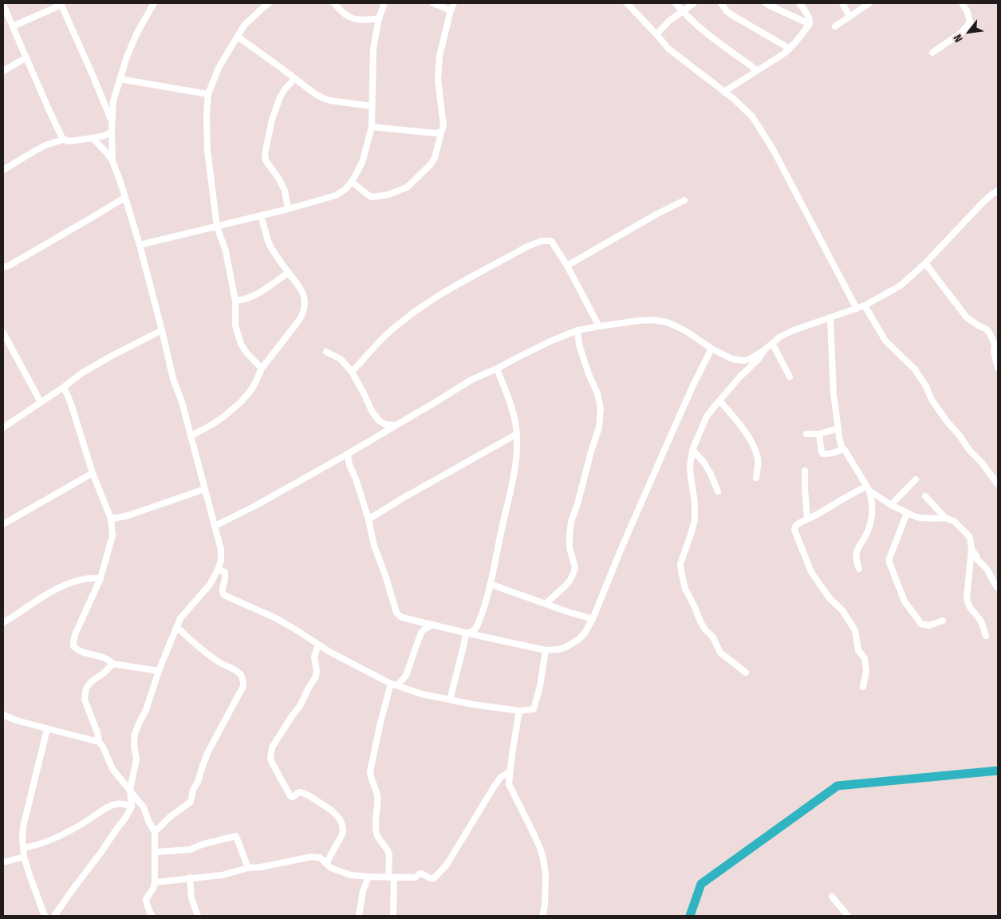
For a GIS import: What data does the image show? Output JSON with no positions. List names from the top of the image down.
{
  "north": "bottom left"
}
